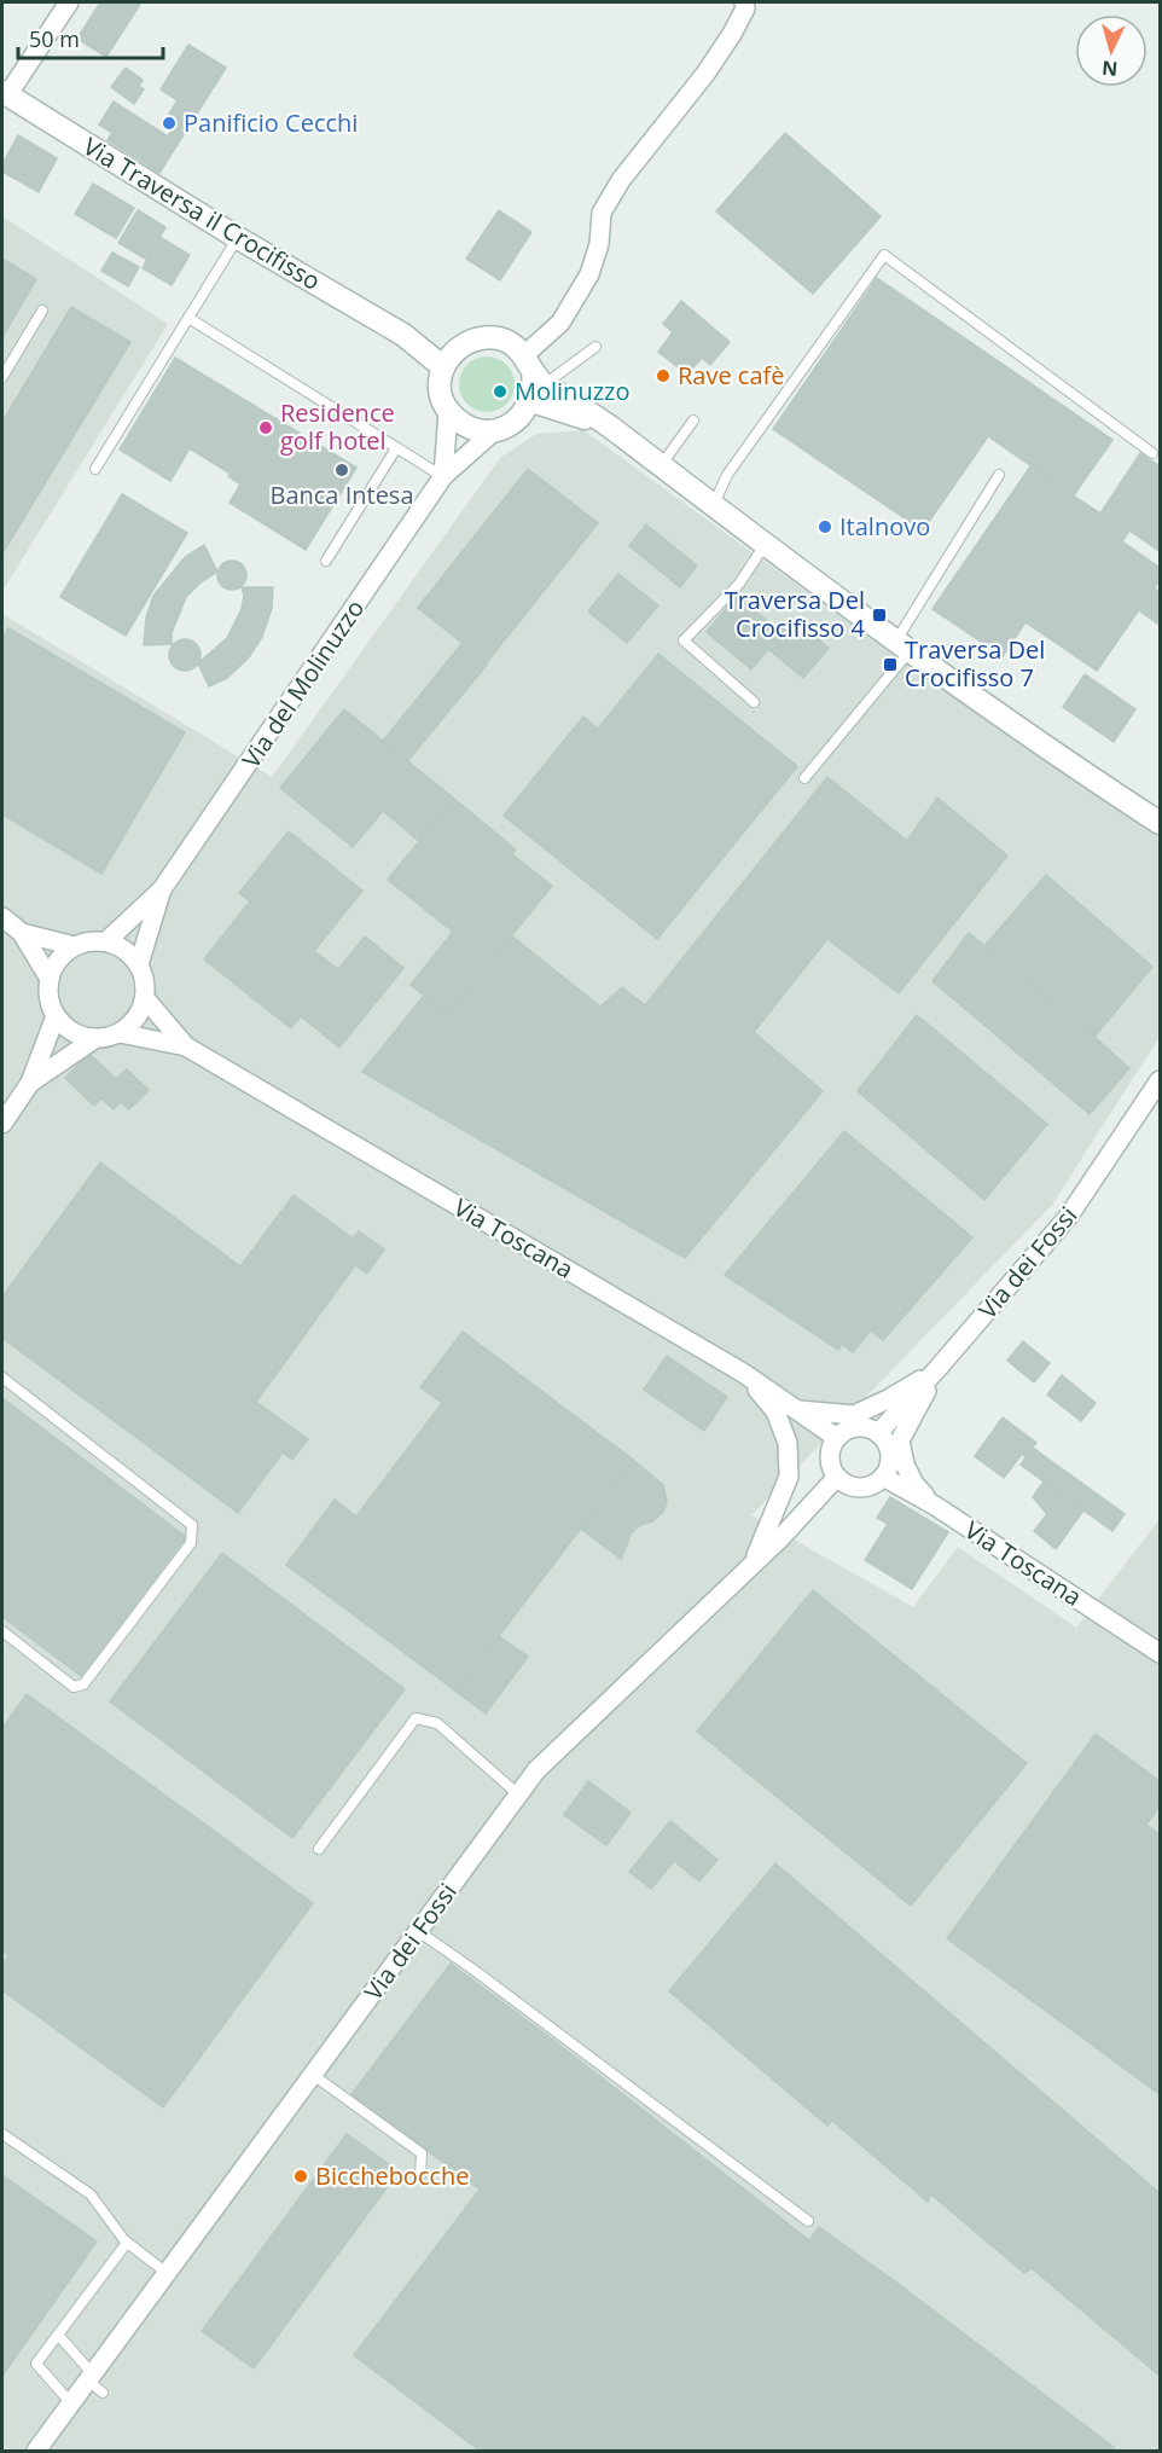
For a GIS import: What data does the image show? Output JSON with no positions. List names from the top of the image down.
{
  "streets": {
    "street": [
      "Via Traversa il Crocifisso",
      "Via del Molinuzzo",
      "Via Toscana",
      "Via dei Fossi"
    ]
  },
  "crossings": [
    ["Via Traversa il Crocifisso", "Via del Molinuzzo"],
    ["Via del Molinuzzo", "Via Toscana"],
    ["Via Toscana", "Via dei Fossi"]
  ],
  "places": {
    "other": [
      "Panificio Cecchi",
      "Rave cafè",
      "Molinuzzo",
      "Residence golf hotel",
      "Banca Intesa",
      "Italnovo",
      "Bicchebocche"
    ],
    "transit": ["Traversa Del Crocifisso 4", "Traversa Del Crocifisso 7"]
  },
  "scale_bar": "50 m",
  "north": "bottom"
}
